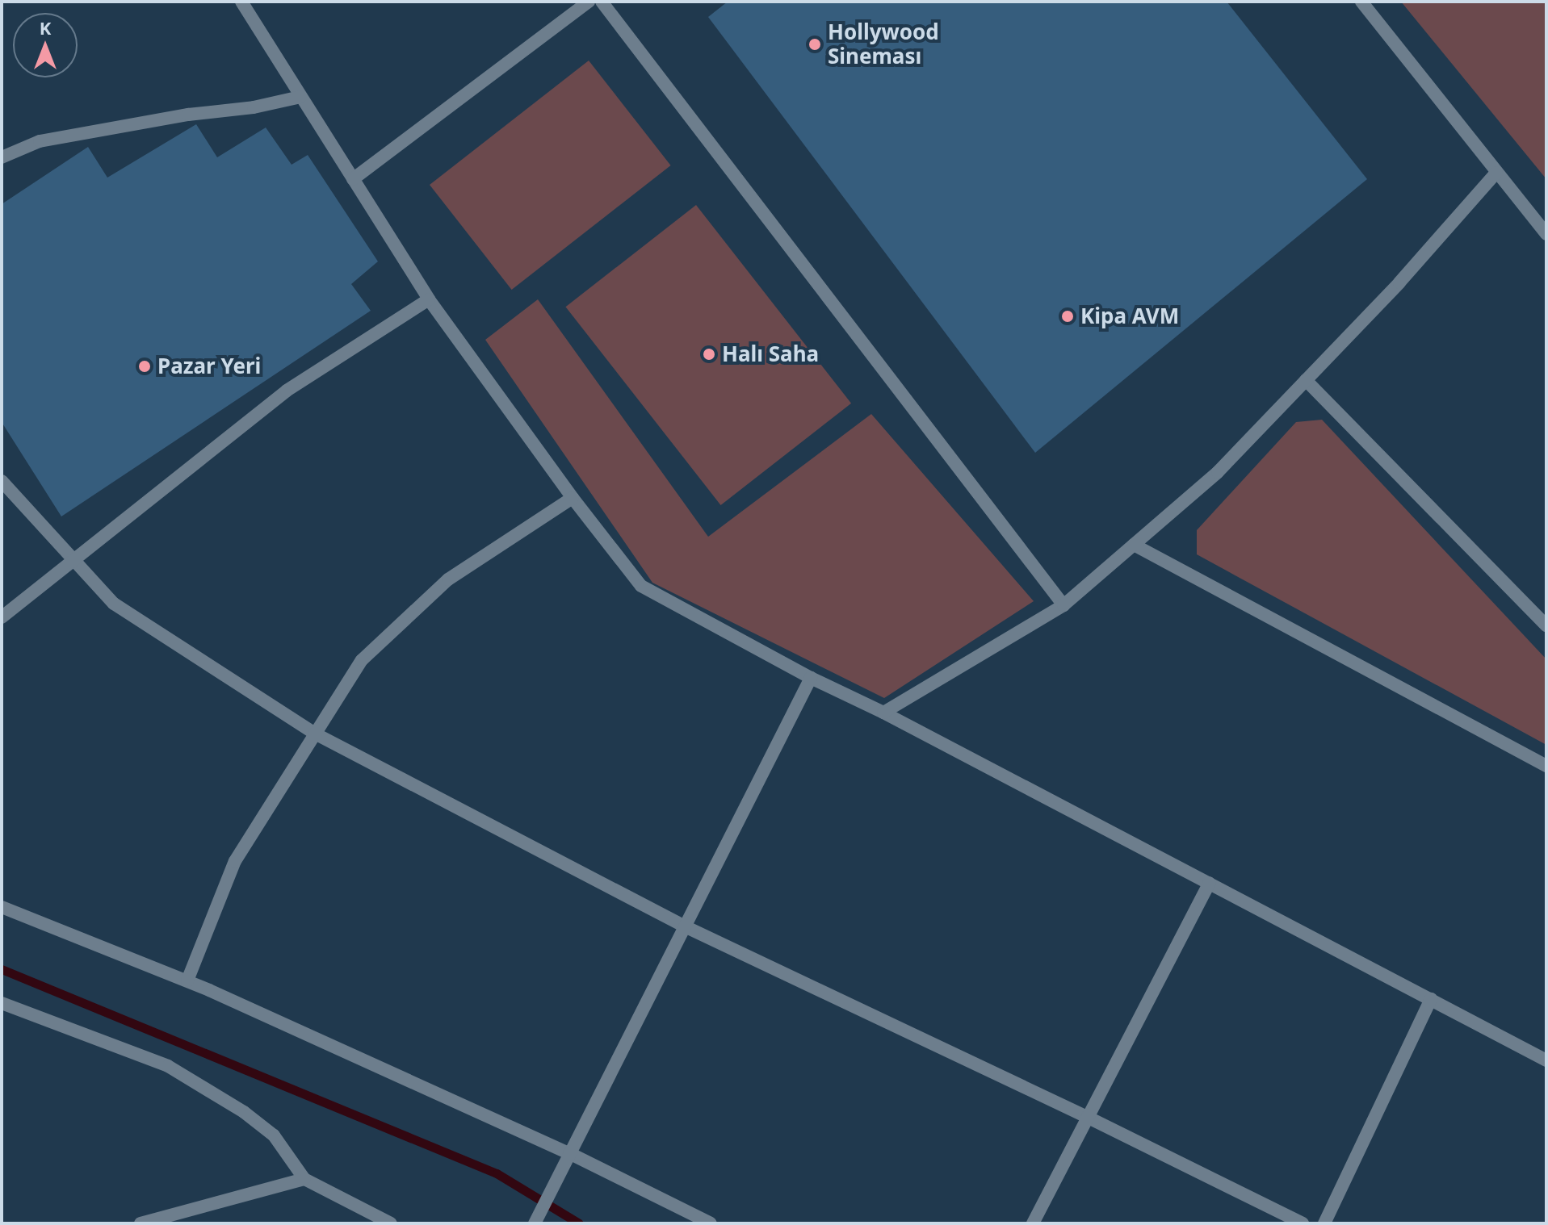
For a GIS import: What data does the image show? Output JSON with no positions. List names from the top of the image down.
{
  "places": [
    "Hollywood Sineması",
    "Kipa AVM",
    "Halı Saha",
    "Pazar Yeri"
  ],
  "north": "top"
}
